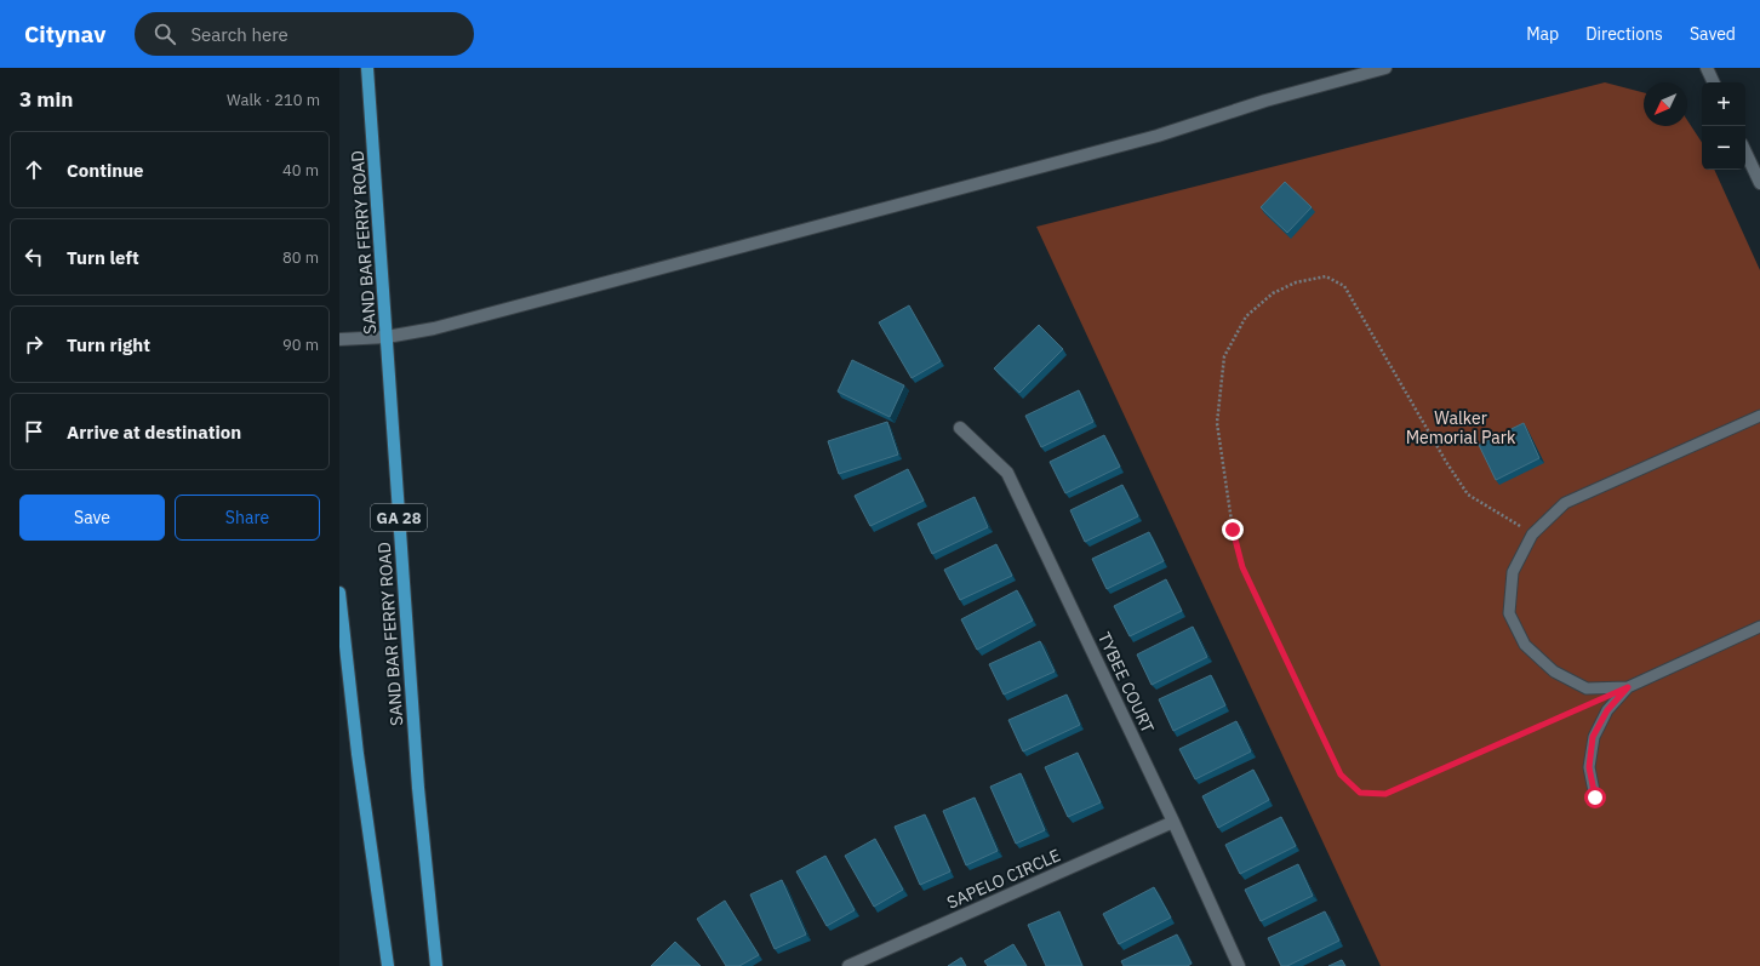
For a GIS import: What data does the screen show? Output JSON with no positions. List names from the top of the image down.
{
  "streets": {
    "main road": [
      "SAND BAR FERRY ROAD",
      "GA 28",
      "TYBEE COURT",
      "SAPELO CIRCLE"
    ]
  },
  "crossings": [
    ["TYBEE COURT", "SAPELO CIRCLE"]
  ],
  "parks": ["Walker Memorial Park"],
  "north": "bottom left",
  "page": {
    "header": "Citynav",
    "search": "Search here",
    "nav": ["Map", "Directions", "Saved"],
    "heading": ["3 min", "Walk · 210 m"],
    "map_buttons": ["+", "−"],
    "list": [
      ["Continue", "40 m"],
      ["Turn left", "80 m"],
      ["Turn right", "90 m"],
      "Arrive at destination"
    ],
    "buttons": ["Save", "Share"]
  }
}
